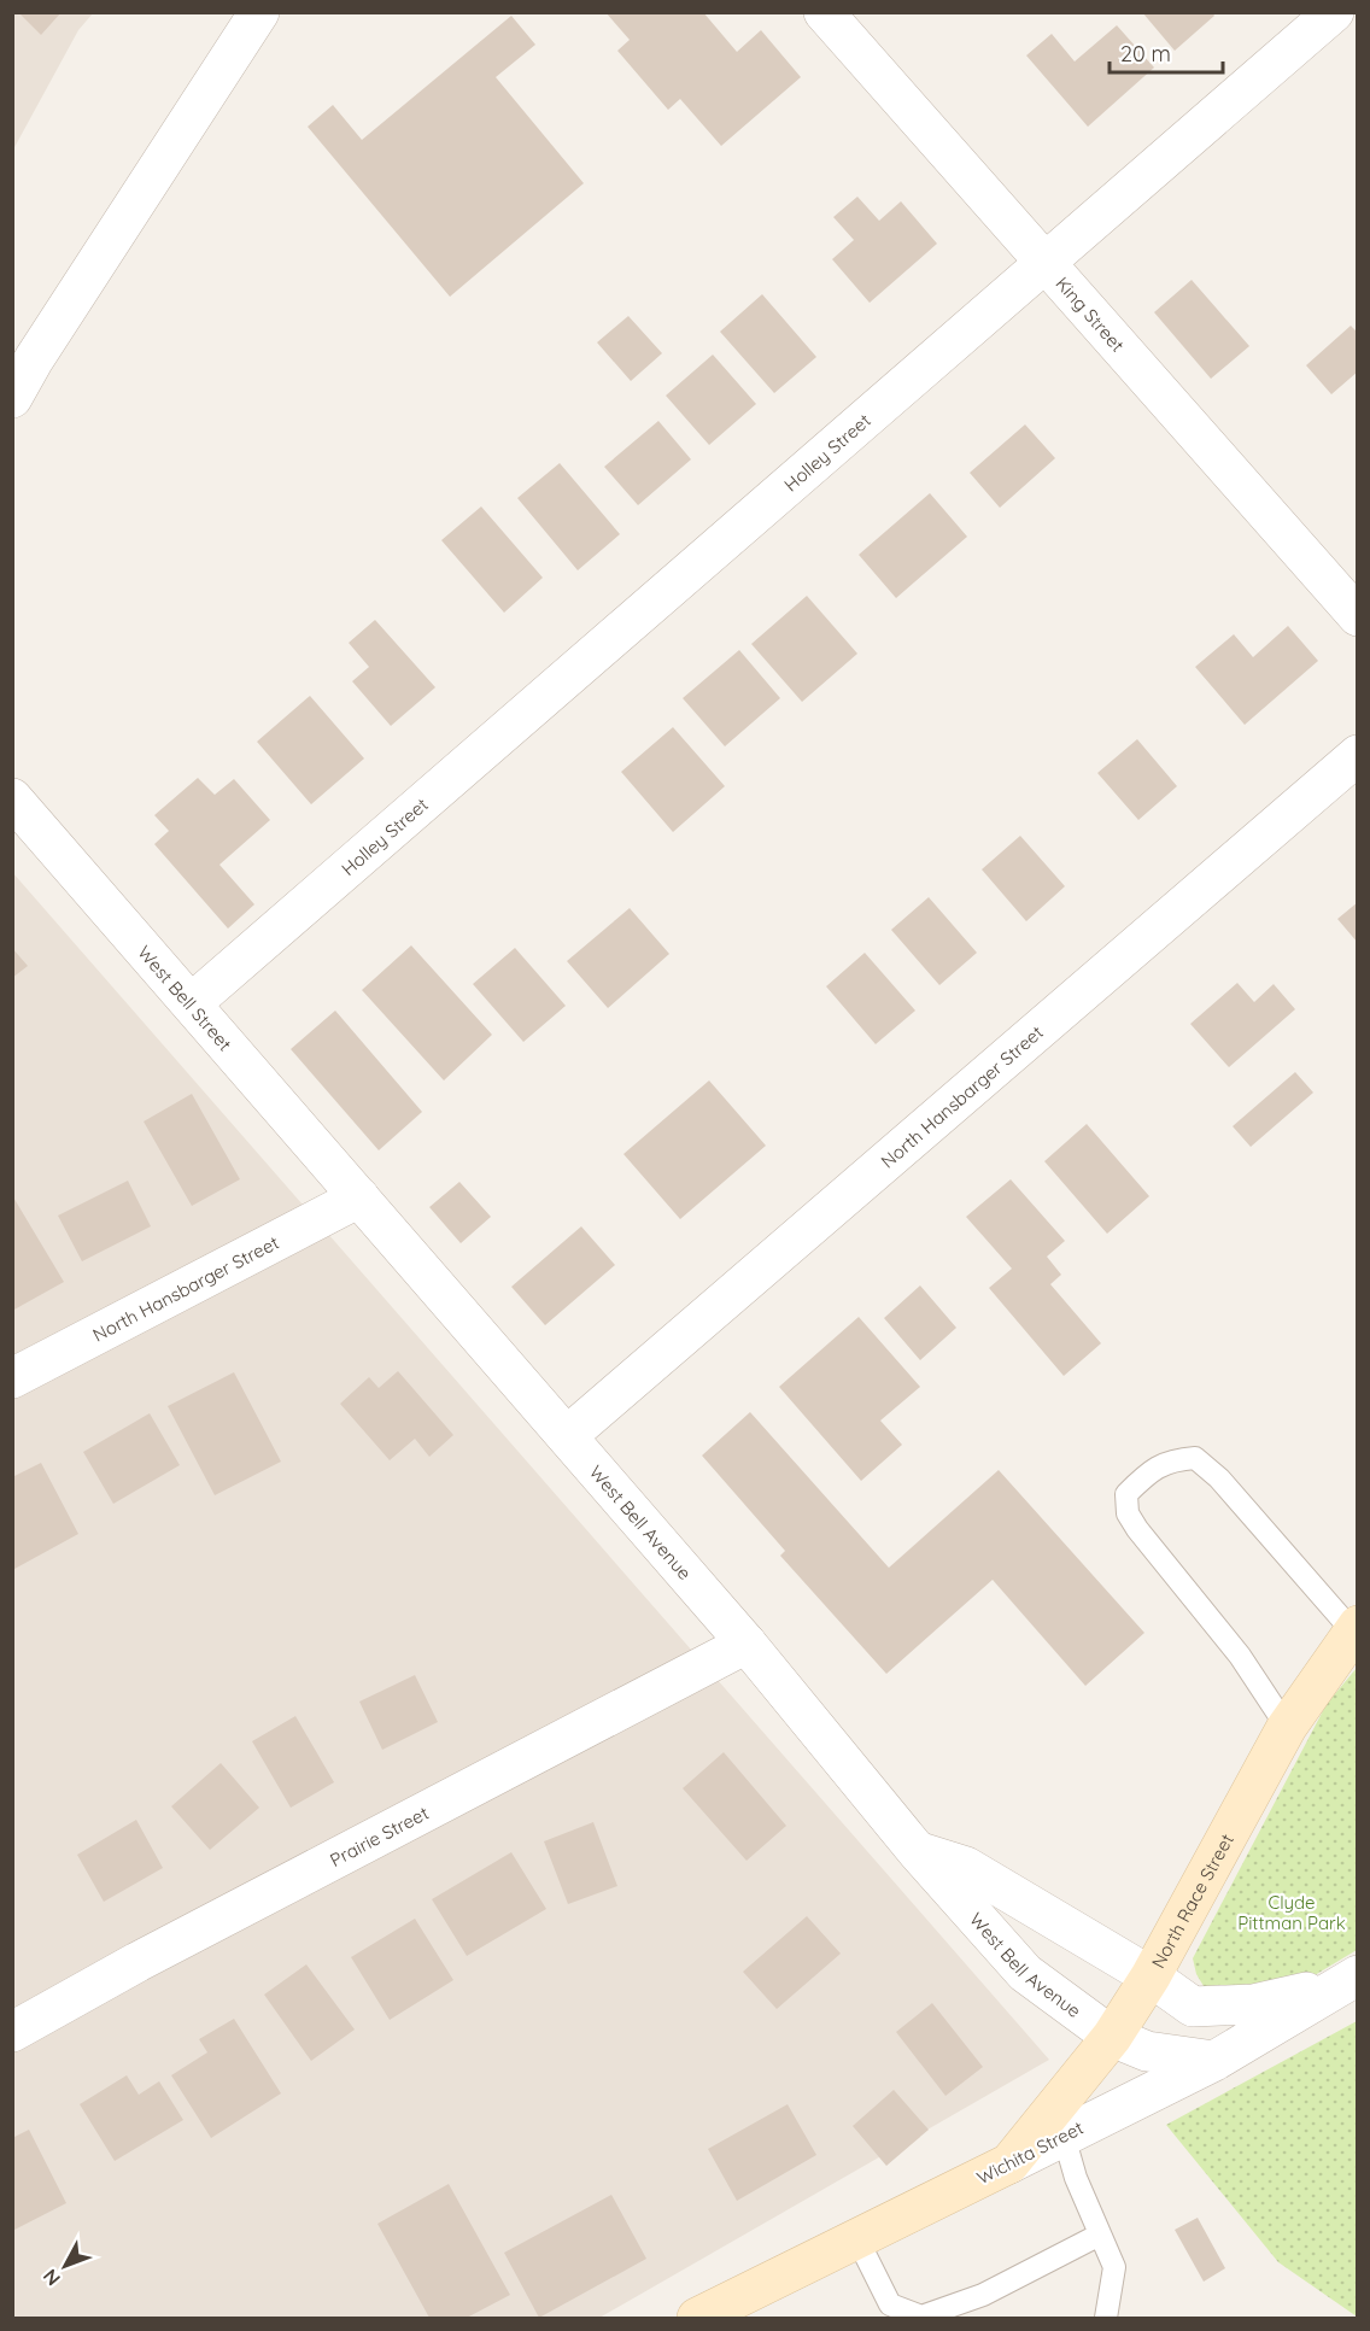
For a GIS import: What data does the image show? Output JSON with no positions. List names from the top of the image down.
{
  "streets": {
    "main road": ["North Race Street", "Wichita Street"],
    "street": [
      "King Street",
      "Holley Street",
      "West Bell Street",
      "North Hansbarger Street",
      "West Bell Avenue",
      "Prairie Street"
    ]
  },
  "crossings": [
    ["King Street", "Holley Street"],
    ["Holley Street", "West Bell Street"],
    ["West Bell Street", "North Hansbarger Street"],
    ["West Bell Street", "West Bell Avenue"],
    ["North Hansbarger Street", "West Bell Avenue"],
    ["West Bell Avenue", "Prairie Street"],
    ["West Bell Avenue", "North Race Street"],
    ["West Bell Avenue", "Wichita Street"],
    ["North Race Street", "Wichita Street"]
  ],
  "parks": ["Clyde Pittman Park"],
  "scale_bar": "20 m",
  "north": "bottom left"
}
